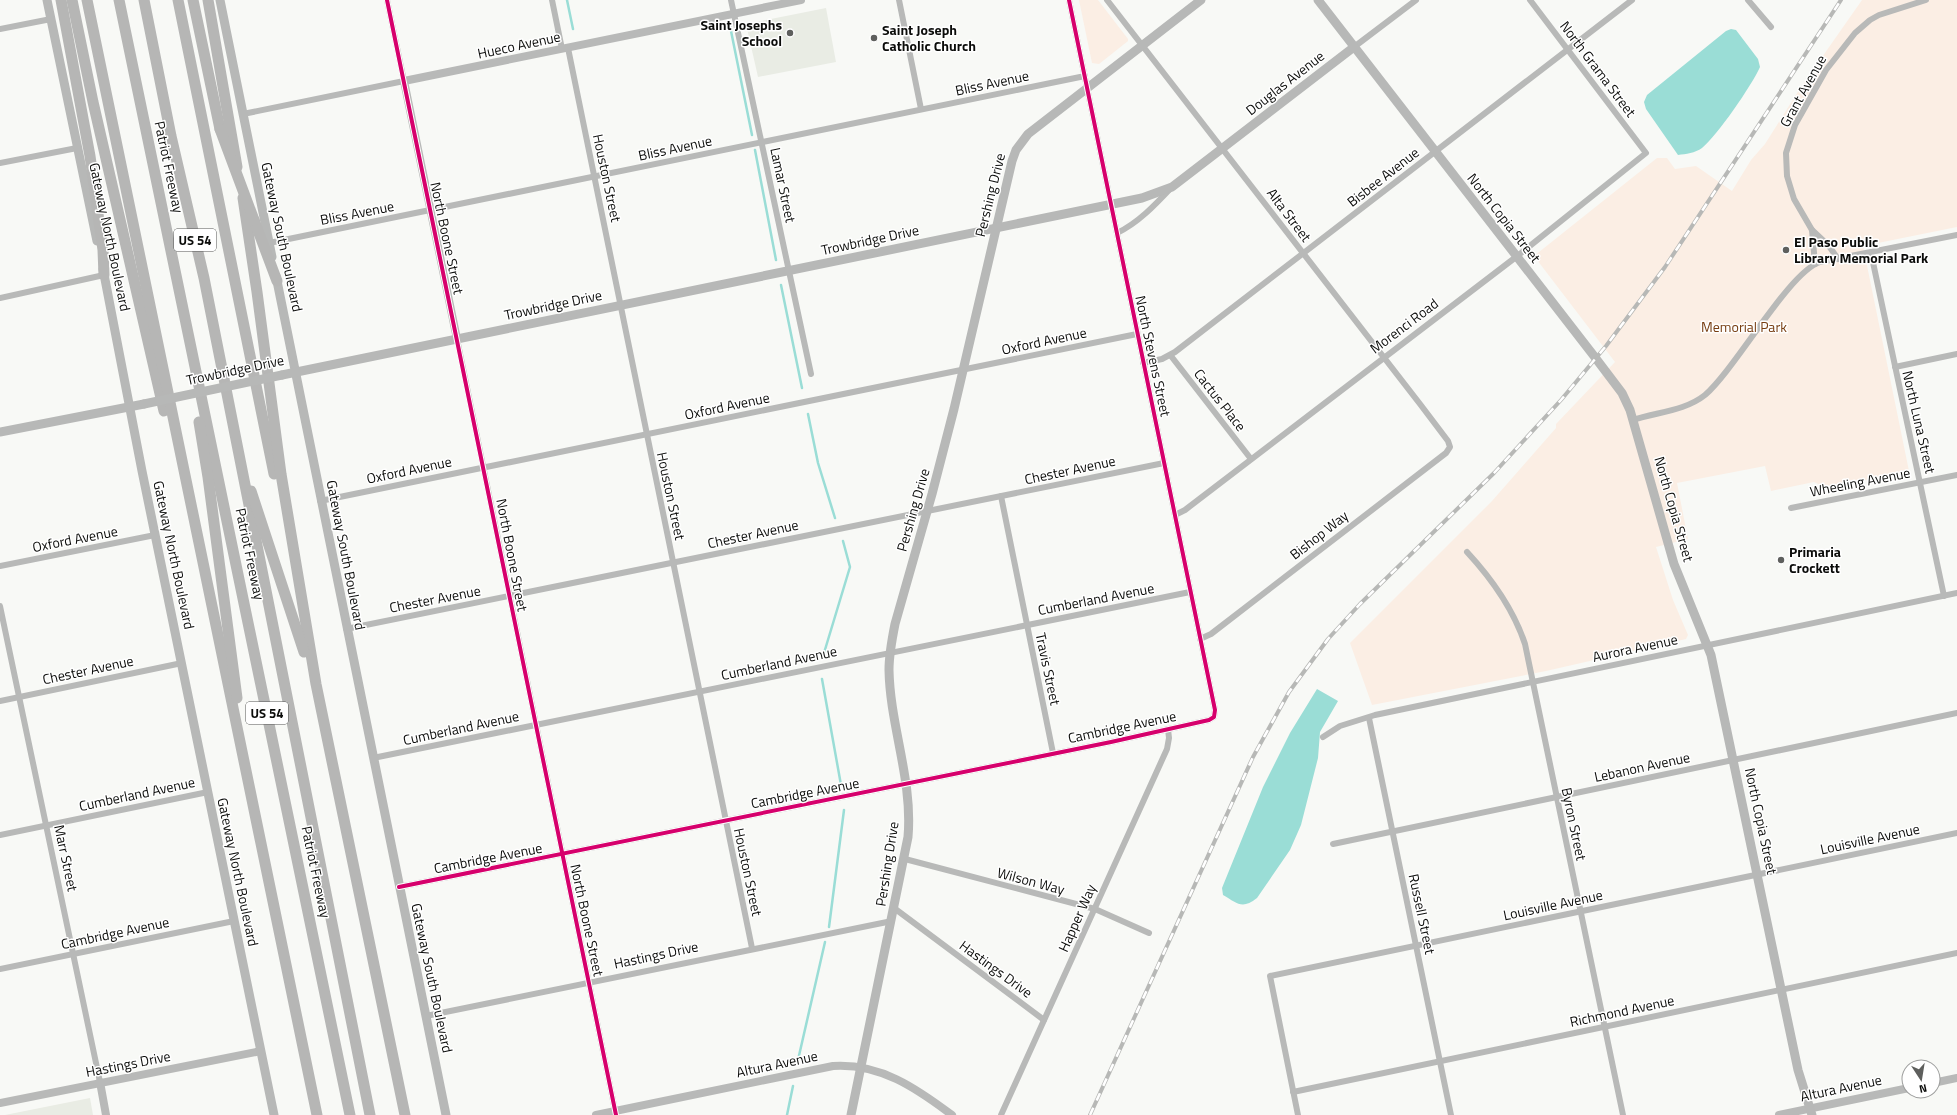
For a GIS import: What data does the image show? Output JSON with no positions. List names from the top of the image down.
{
  "streets": {
    "highway": ["Patriot Freeway", "US 54"],
    "main road": [
      "Douglas Avenue",
      "Pershing Drive",
      "North Copia Street",
      "Gateway North Boulevard",
      "Gateway South Boulevard",
      "Trowbridge Drive"
    ],
    "street": [
      "Hueco Avenue",
      "North Grama Street",
      "Bliss Avenue",
      "Grant Avenue",
      "Bisbee Avenue",
      "Houston Street",
      "Lamar Street",
      "Alta Street",
      "North Boone Street",
      "Morenci Road",
      "Oxford Avenue",
      "North Stevens Street",
      "Cactus Place",
      "North Luna Street",
      "Chester Avenue",
      "Wheeling Avenue",
      "Bishop Way",
      "Cumberland Avenue",
      "Aurora Avenue",
      "Travis Street",
      "Cambridge Avenue",
      "Lebanon Avenue",
      "Byron Street",
      "Louisville Avenue",
      "Marr Street",
      "Wilson Way",
      "Russell Street",
      "Happer Way",
      "Hastings Drive",
      "Richmond Avenue",
      "Altura Avenue"
    ]
  },
  "crossings": [
    ["Hueco Avenue", "Houston Street"],
    ["Hueco Avenue", "Lamar Street"],
    ["Hueco Avenue", "Gateway South Boulevard"],
    ["Hueco Avenue", "North Boone Street"],
    ["North Grama Street", "Bisbee Avenue"],
    ["North Grama Street", "Morenci Road"],
    ["Bliss Avenue", "Houston Street"],
    ["Bliss Avenue", "Lamar Street"],
    ["Bliss Avenue", "Gateway South Boulevard"],
    ["Bliss Avenue", "North Boone Street"],
    ["Bliss Avenue", "North Stevens Street"],
    ["Douglas Avenue", "Alta Street"],
    ["Douglas Avenue", "North Copia Street"],
    ["Douglas Avenue", "Trowbridge Drive"],
    ["Douglas Avenue", "North Stevens Street"],
    ["Bisbee Avenue", "Alta Street"],
    ["Bisbee Avenue", "North Copia Street"],
    ["Bisbee Avenue", "North Stevens Street"],
    ["Bisbee Avenue", "Cactus Place"],
    ["Houston Street", "Trowbridge Drive"],
    ["Houston Street", "Oxford Avenue"],
    ["Houston Street", "Chester Avenue"],
    ["Houston Street", "Cumberland Avenue"],
    ["Houston Street", "Cambridge Avenue"],
    ["Houston Street", "Hastings Drive"],
    ["Lamar Street", "Trowbridge Drive"],
    ["Pershing Drive", "Alta Street"],
    ["Pershing Drive", "Trowbridge Drive"],
    ["Pershing Drive", "Oxford Avenue"],
    ["Pershing Drive", "North Stevens Street"],
    ["Pershing Drive", "Chester Avenue"],
    ["Pershing Drive", "Cumberland Avenue"],
    ["Pershing Drive", "Cambridge Avenue"],
    ["Pershing Drive", "Wilson Way"],
    ["Pershing Drive", "Hastings Drive"],
    ["Pershing Drive", "Altura Avenue"],
    ["Alta Street", "Morenci Road"],
    ["Alta Street", "Bishop Way"],
    ["North Copia Street", "Morenci Road"],
    ["North Copia Street", "Aurora Avenue"],
    ["North Copia Street", "Lebanon Avenue"],
    ["North Copia Street", "Louisville Avenue"],
    ["North Copia Street", "Richmond Avenue"],
    ["North Copia Street", "Altura Avenue"],
    ["Gateway North Boulevard", "Trowbridge Drive"],
    ["Gateway North Boulevard", "Oxford Avenue"],
    ["Gateway North Boulevard", "Chester Avenue"],
    ["Gateway North Boulevard", "Cumberland Avenue"],
    ["Gateway North Boulevard", "Cambridge Avenue"],
    ["Gateway North Boulevard", "Hastings Drive"],
    ["Gateway South Boulevard", "Trowbridge Drive"],
    ["Gateway South Boulevard", "Oxford Avenue"],
    ["Gateway South Boulevard", "Chester Avenue"],
    ["Gateway South Boulevard", "Cumberland Avenue"],
    ["Gateway South Boulevard", "Cambridge Avenue"],
    ["Gateway South Boulevard", "Hastings Drive"],
    ["North Boone Street", "Trowbridge Drive"],
    ["North Boone Street", "Oxford Avenue"],
    ["North Boone Street", "Chester Avenue"],
    ["North Boone Street", "Cumberland Avenue"],
    ["North Boone Street", "Cambridge Avenue"],
    ["North Boone Street", "Hastings Drive"],
    ["North Boone Street", "Altura Avenue"],
    ["Trowbridge Drive", "North Stevens Street"],
    ["Morenci Road", "North Stevens Street"],
    ["Morenci Road", "Cactus Place"],
    ["Oxford Avenue", "North Stevens Street"],
    ["North Stevens Street", "Chester Avenue"],
    ["North Stevens Street", "Bishop Way"],
    ["North Stevens Street", "Cumberland Avenue"],
    ["North Stevens Street", "Cambridge Avenue"],
    ["North Luna Street", "Wheeling Avenue"],
    ["North Luna Street", "Aurora Avenue"],
    ["Chester Avenue", "Travis Street"],
    ["Chester Avenue", "Marr Street"],
    ["Cumberland Avenue", "Travis Street"],
    ["Cumberland Avenue", "Marr Street"],
    ["Aurora Avenue", "Byron Street"],
    ["Aurora Avenue", "Russell Street"],
    ["Travis Street", "Cambridge Avenue"],
    ["Cambridge Avenue", "Marr Street"],
    ["Cambridge Avenue", "Happer Way"],
    ["Lebanon Avenue", "Byron Street"],
    ["Lebanon Avenue", "Russell Street"],
    ["Byron Street", "Louisville Avenue"],
    ["Byron Street", "Richmond Avenue"],
    ["Louisville Avenue", "Russell Street"],
    ["Louisville Avenue", "Richmond Avenue"],
    ["Marr Street", "Hastings Drive"],
    ["Wilson Way", "Happer Way"],
    ["Russell Street", "Richmond Avenue"],
    ["Happer Way", "Hastings Drive"]
  ],
  "parks": ["Memorial Park"],
  "places": [
    "Saint Josephs School",
    "Saint Joseph Catholic Church",
    "El Paso Public Library Memorial Park",
    "Primaria Crockett"
  ],
  "north": "bottom"
}
